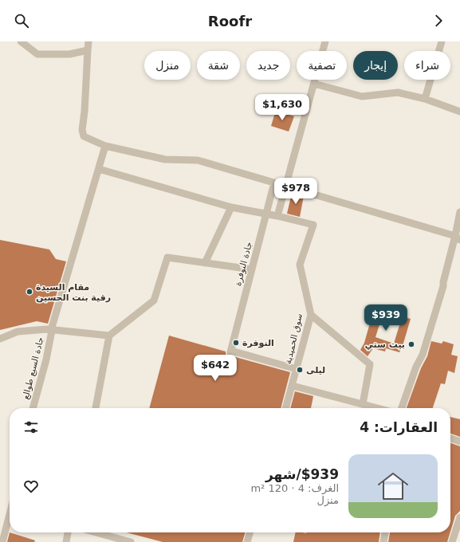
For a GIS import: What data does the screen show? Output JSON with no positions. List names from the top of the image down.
{
  "streets": {
    "street": ["جادة النوفرة", "سوق الحميدية", "جادة السبع طوالع"]
  },
  "crossings": [
    ["جادة النوفرة", "سوق الحميدية"]
  ],
  "places": [
    "مقام السيدة رقية بنت الحسين",
    "النوفرة",
    "بيت ستي",
    "ليلى"
  ],
  "page": {
    "header": "Roofr",
    "chip": [
      "شراء",
      "إيجار",
      "تصفية",
      "جديد",
      "شقة",
      "منزل"
    ],
    "price": [
      "$1,630",
      "$978",
      "$939",
      "$642"
    ],
    "heading": "العقارات: 4",
    "list": [
      {
        "name": "$939/شهر",
        "note": "الغرف: 4 · 120 m² · منزل"
      }
    ]
  }
}
